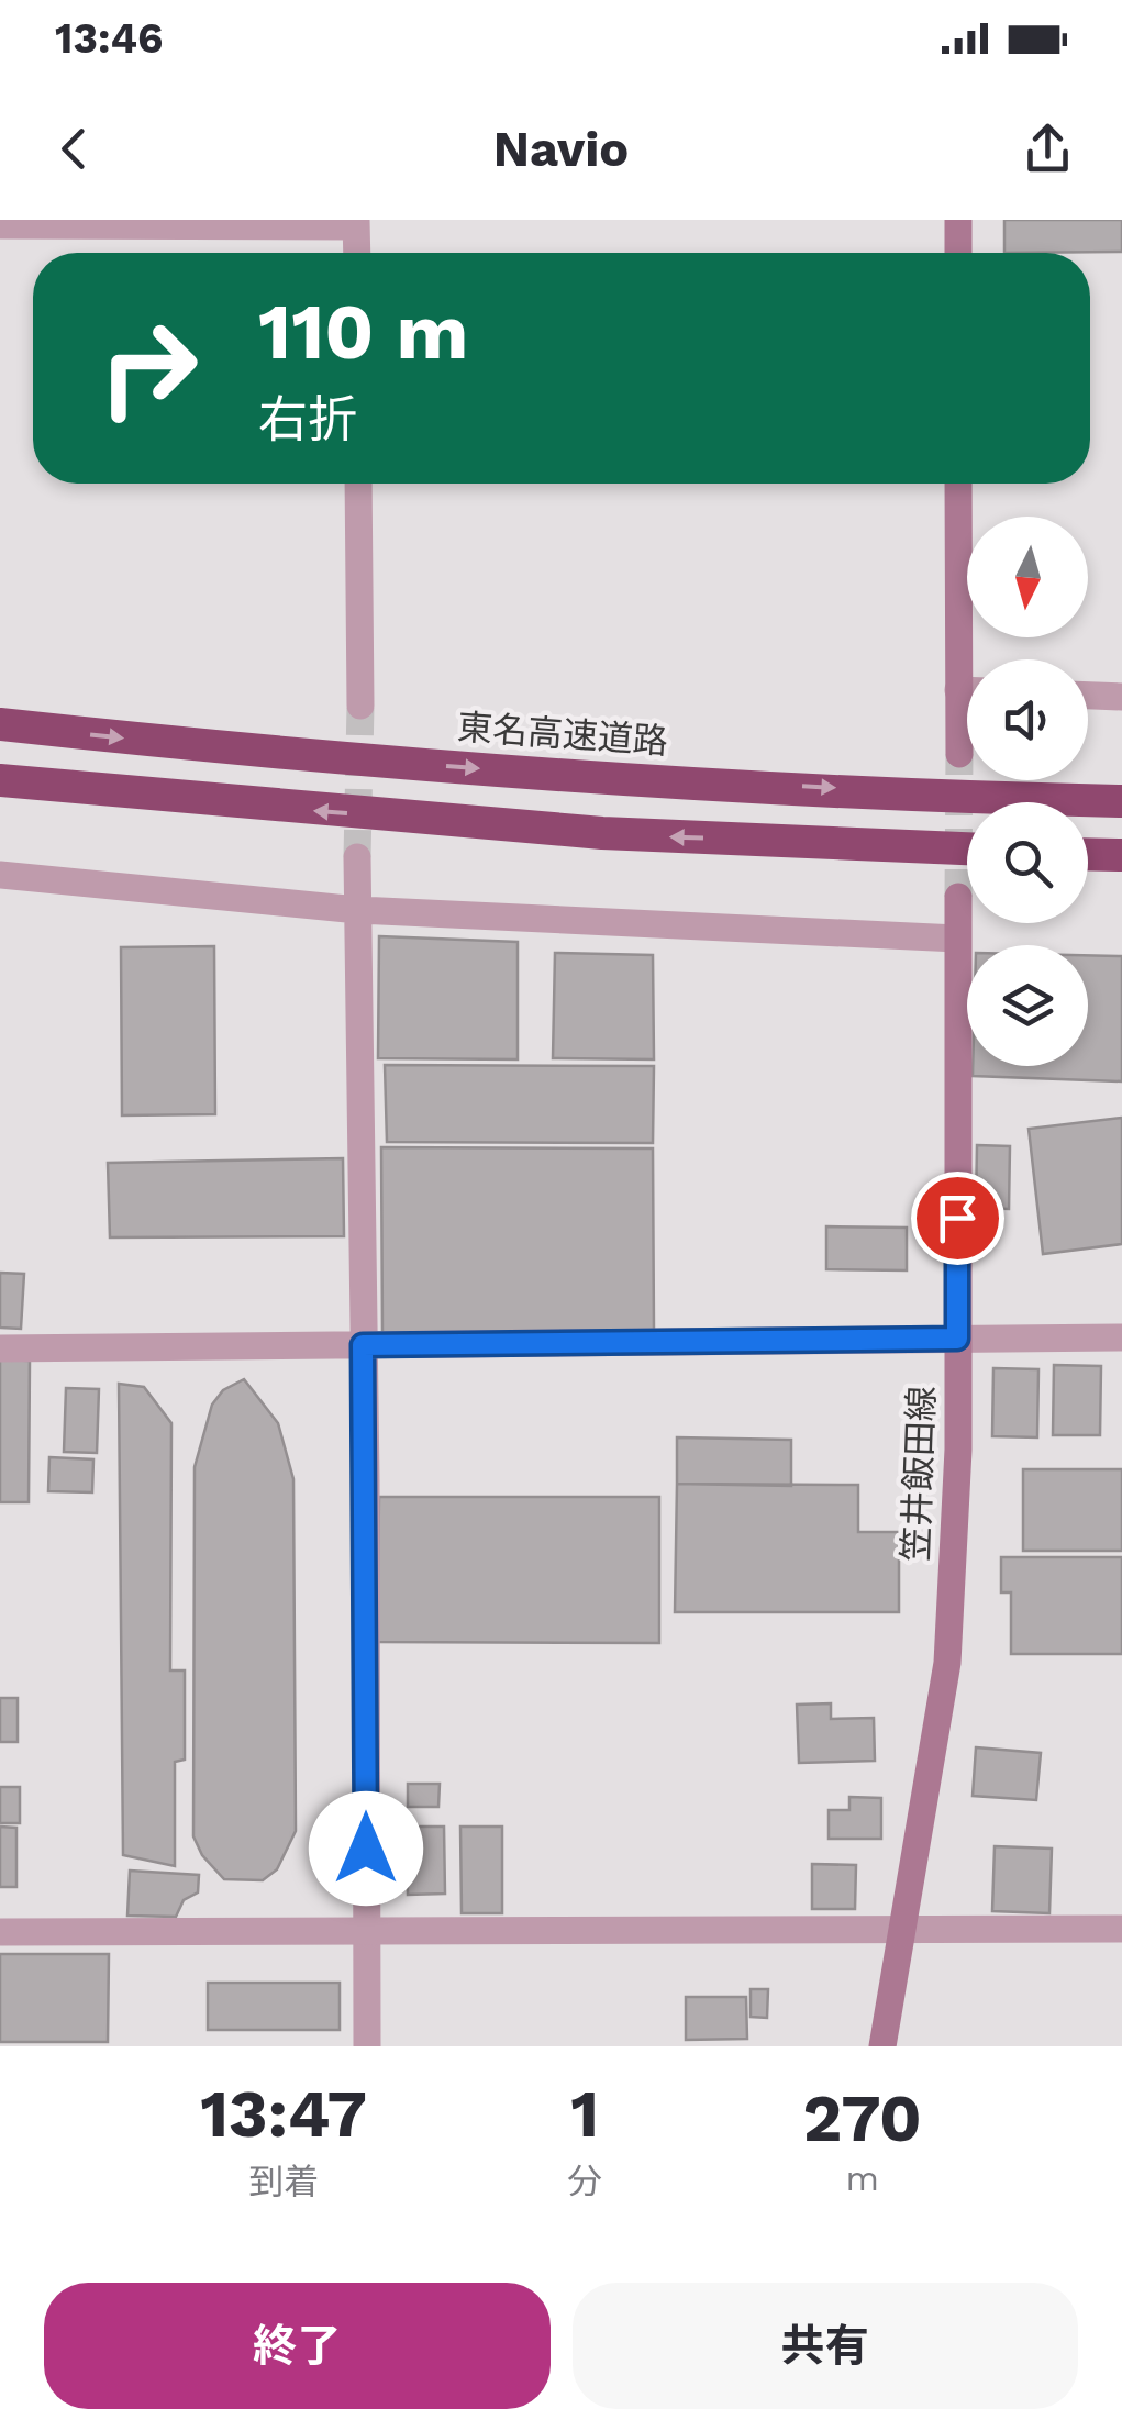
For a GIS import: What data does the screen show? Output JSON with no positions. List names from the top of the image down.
{
  "streets": {
    "highway": ["東名高速道路"],
    "main road": ["笠井飯田線"]
  },
  "north": "bottom",
  "page": {
    "status": "13:46",
    "header": "Navio",
    "turn": ["110 m", "右折"],
    "eta": [
      "13:47",
      "到着",
      "1",
      "分",
      "270",
      "m"
    ],
    "buttons": ["終了", "共有"]
  }
}
